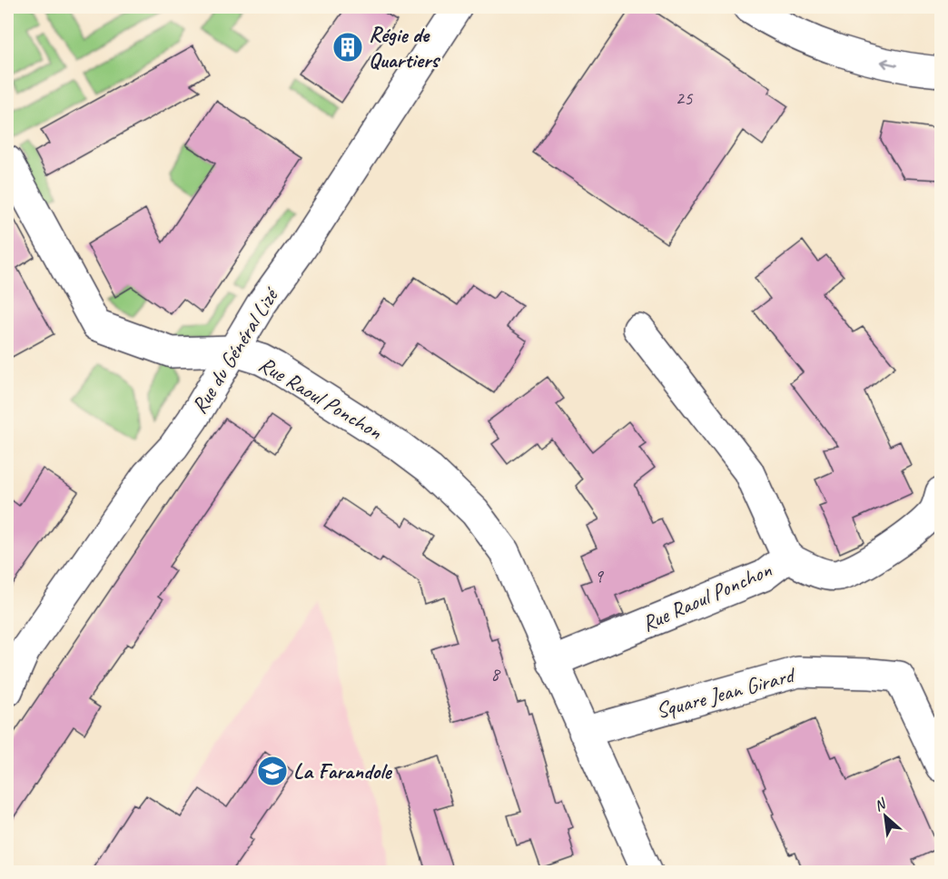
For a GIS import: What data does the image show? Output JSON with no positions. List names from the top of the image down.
{
  "streets": {
    "street": ["Rue du Général Lizé", "Rue Raoul Ponchon", "Square Jean Girard"]
  },
  "crossings": [
    ["Rue du Général Lizé", "Rue Raoul Ponchon"],
    ["Rue Raoul Ponchon", "Square Jean Girard"]
  ],
  "places": {
    "building": ["Régie de Quartiers"],
    "school or university": ["La Farandole"]
  },
  "house_numbers": ["25", "9", "8"],
  "north": "top left"
}
